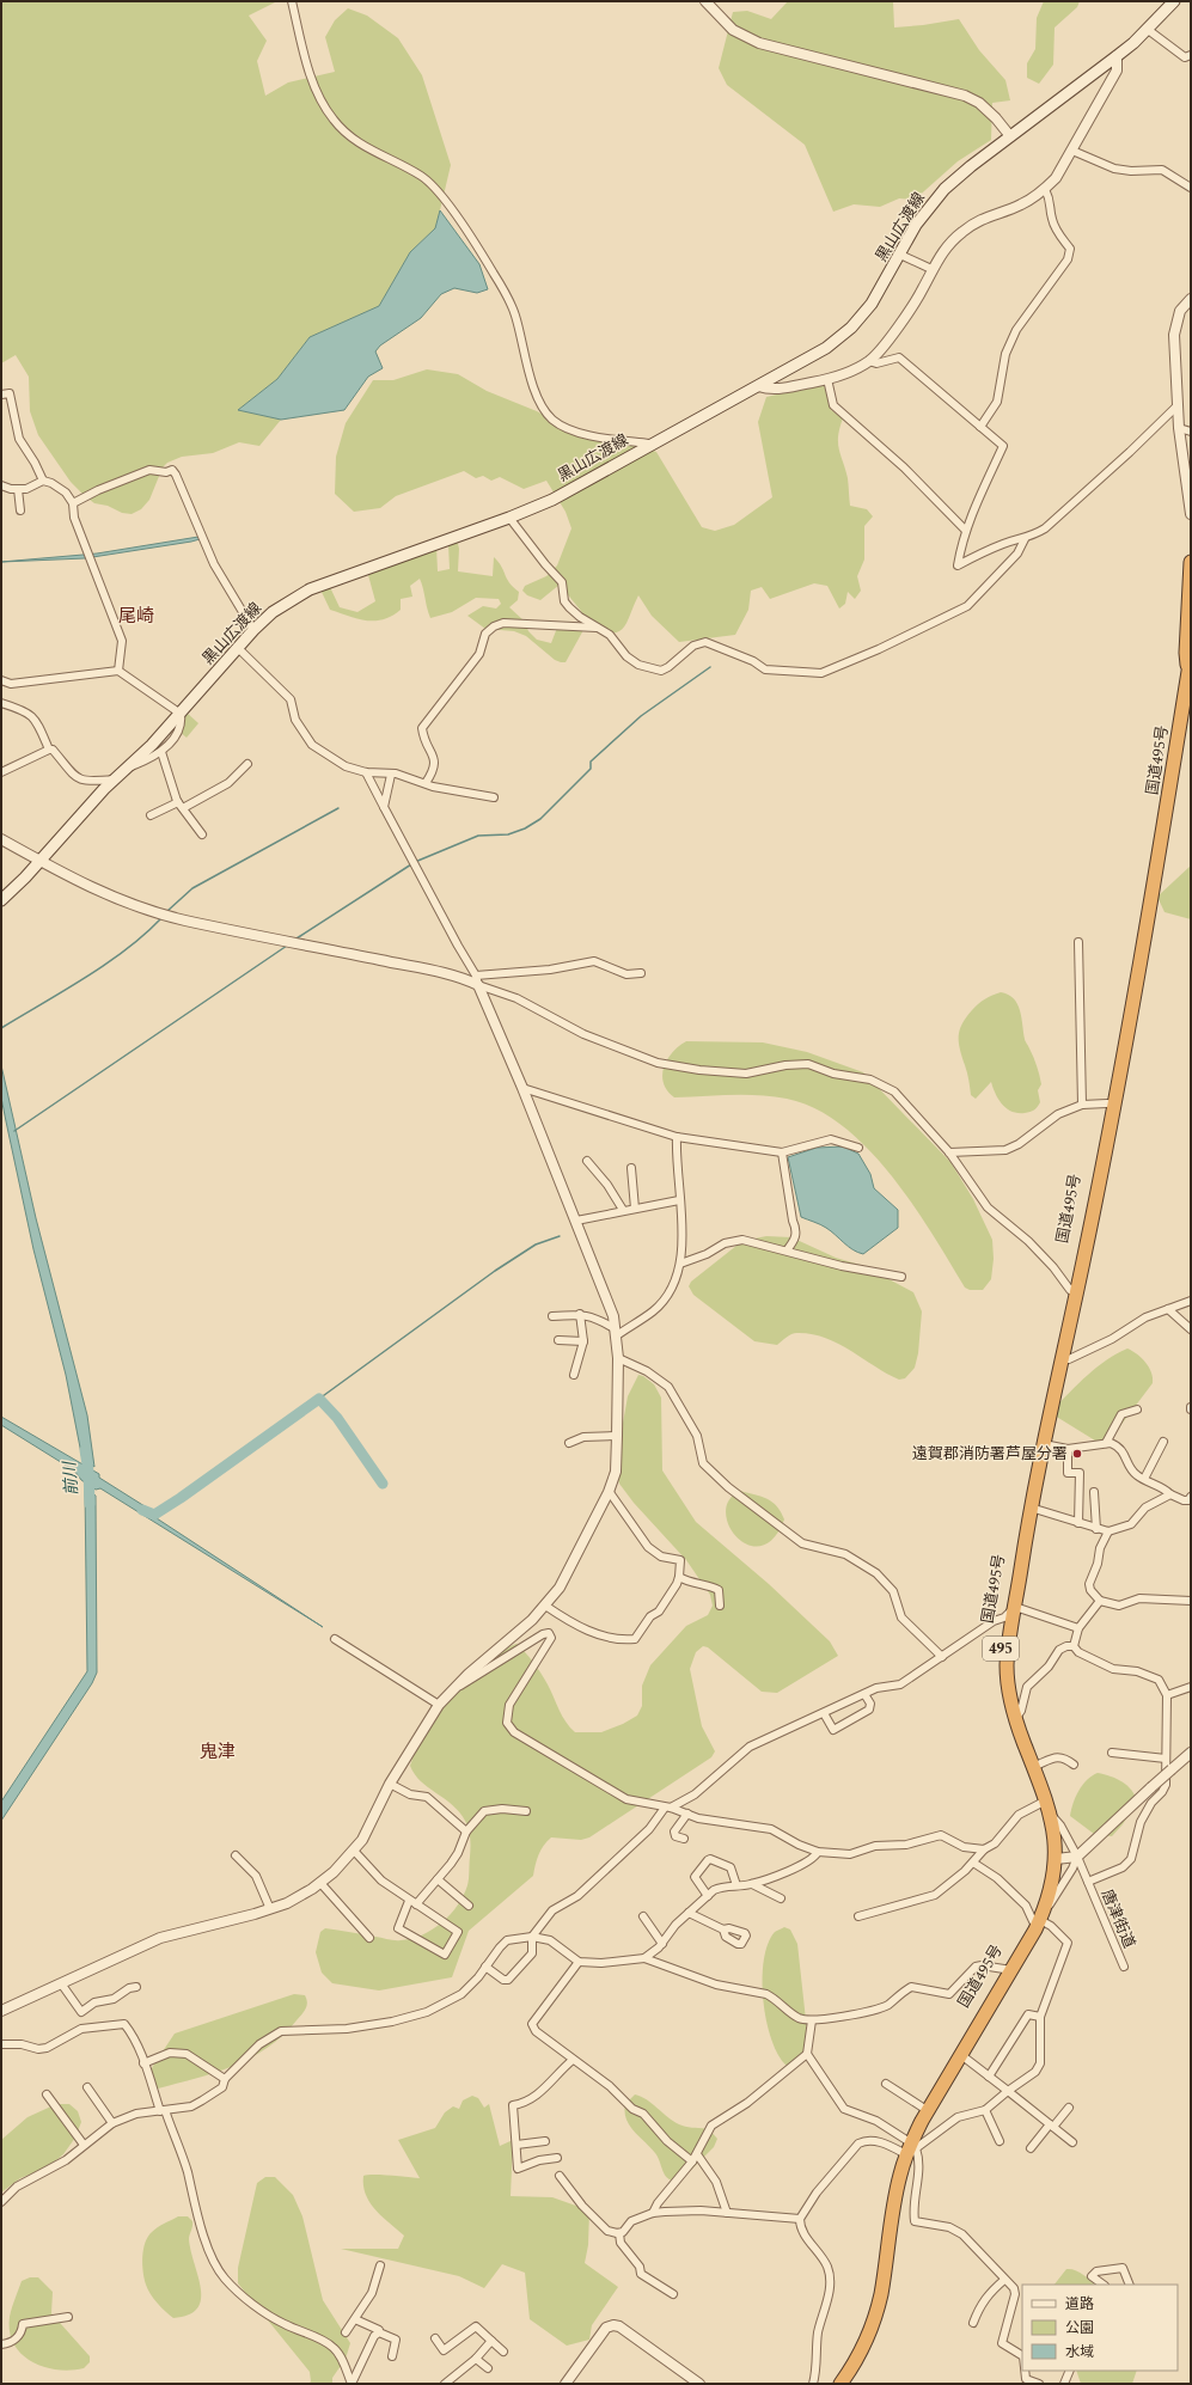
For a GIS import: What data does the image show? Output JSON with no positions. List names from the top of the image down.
{
  "streets": {
    "highway": ["国道495号", "495"],
    "main road": ["黒山広渡線"],
    "street": ["唐津街道"]
  },
  "crossings": [
    ["国道495号", "唐津街道"]
  ],
  "districts": ["尾崎", "鬼津"],
  "water": ["前川"],
  "places": ["遠賀郡消防署芦屋分署"],
  "legend": ["道路", "公園", "水域"]
}
